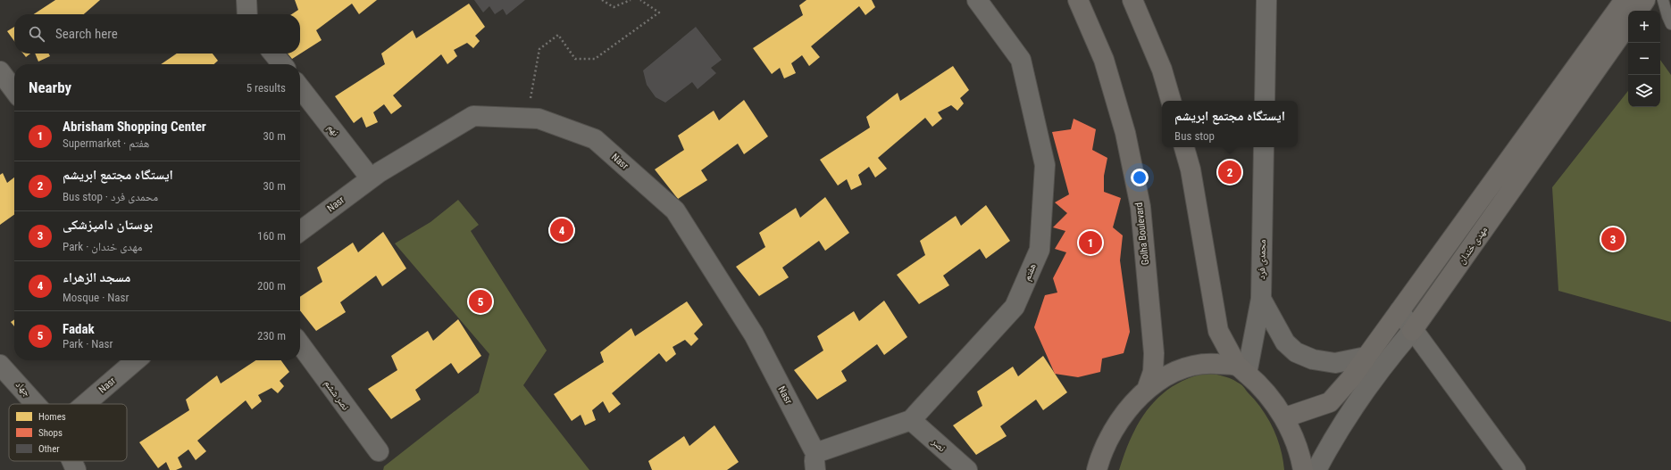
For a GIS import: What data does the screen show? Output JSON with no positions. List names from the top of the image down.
{
  "streets": {
    "main road": ["Golha Boulevard", "مهدی خندان"],
    "street": [
      "نهم",
      "Nasr",
      "محمدی فرد",
      "هفتم",
      "جهاد",
      "نصر ششم",
      "نصر"
    ]
  },
  "crossings": [
    ["نهم", "Nasr"],
    ["Nasr", "هفتم"],
    ["هفتم", "نصر"]
  ],
  "legend": ["Homes", "Shops", "Other"],
  "page": {
    "map_buttons": ["+", "−"],
    "search": "Search here",
    "heading": ["Nearby", "5 results"],
    "popup": ["ایستگاه مجتمع ابریشم", "Bus stop"],
    "list": [
      {
        "mark": "1",
        "name": "Abrisham Shopping Center",
        "note": "Supermarket · هفتم",
        "value": "30 m"
      },
      {
        "mark": "2",
        "name": "ایستگاه مجتمع ابریشم",
        "note": "Bus stop · محمدی فرد",
        "value": "30 m"
      },
      {
        "mark": "3",
        "name": "بوستان دامپزشکی",
        "note": "Park · مهدی خندان",
        "value": "160 m"
      },
      {
        "mark": "4",
        "name": "مسجد الزهراء",
        "note": "Mosque · Nasr",
        "value": "200 m"
      },
      {
        "mark": "5",
        "name": "Fadak",
        "note": "Park · Nasr",
        "value": "230 m"
      }
    ],
    "pins": [
      "2",
      "4",
      "3",
      "1",
      "5"
    ]
  }
}
